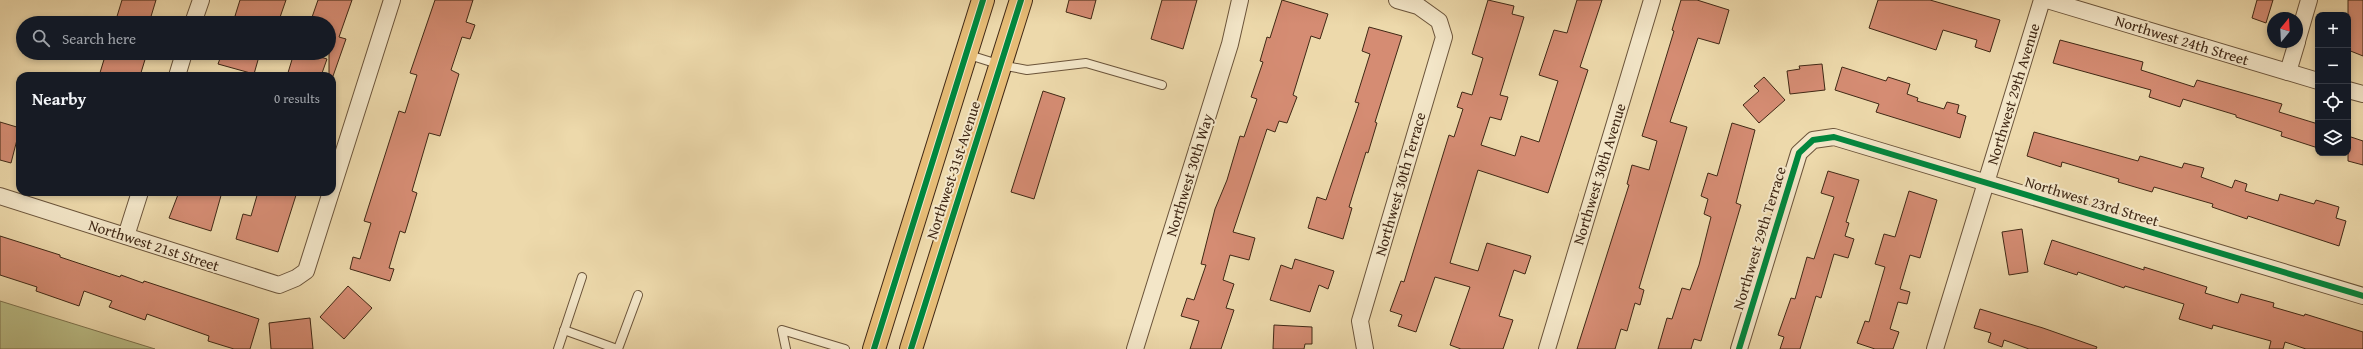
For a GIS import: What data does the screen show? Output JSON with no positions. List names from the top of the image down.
{
  "streets": {
    "main road": ["Northwest 31st Avenue"],
    "street": [
      "Northwest 24th Street",
      "Northwest 29th Avenue",
      "Northwest 30th Avenue",
      "Northwest 30th Way",
      "Northwest 30th Terrace",
      "Northwest 23rd Street",
      "Northwest 29th Terrace",
      "Northwest 21st Street"
    ]
  },
  "crossings": [
    ["Northwest 29th Avenue", "Northwest 23rd Street"],
    ["Northwest 23rd Street", "Northwest 29th Terrace"]
  ],
  "north": "top",
  "page": {
    "map_buttons": ["+", "−"],
    "search": "Search here",
    "heading": ["Nearby", "0 results"]
  }
}
